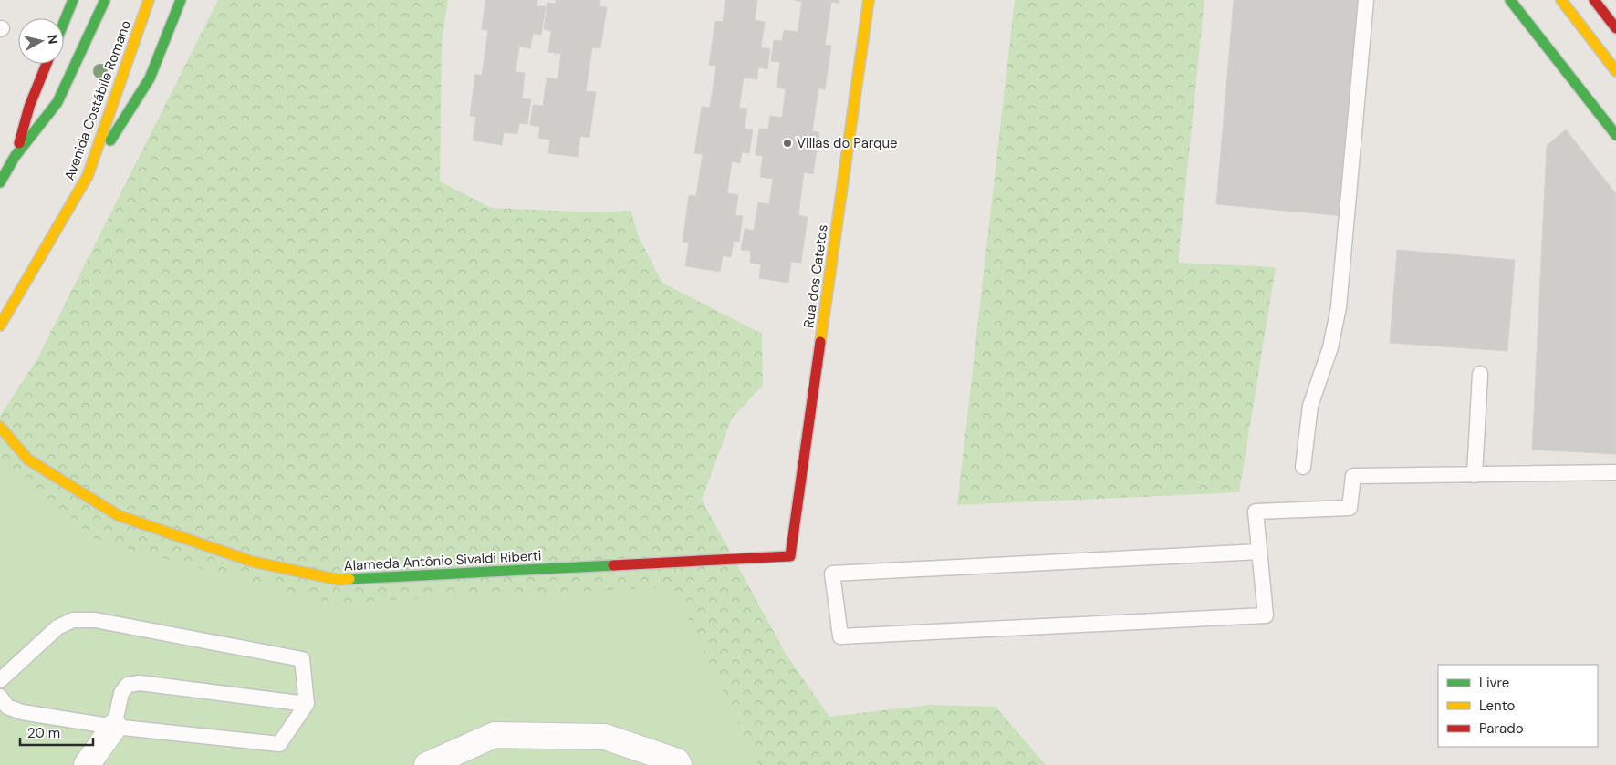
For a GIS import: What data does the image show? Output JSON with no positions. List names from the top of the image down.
{
  "streets": {
    "street": ["Avenida Costábile Romano", "Rua dos Catetos", "Alameda Antônio Sivaldi Riberti"]
  },
  "crossings": [
    ["Rua dos Catetos", "Alameda Antônio Sivaldi Riberti"]
  ],
  "places": ["Villas do Parque"],
  "legend": ["Livre", "Lento", "Parado"],
  "scale_bar": "20 m",
  "north": "right"
}
